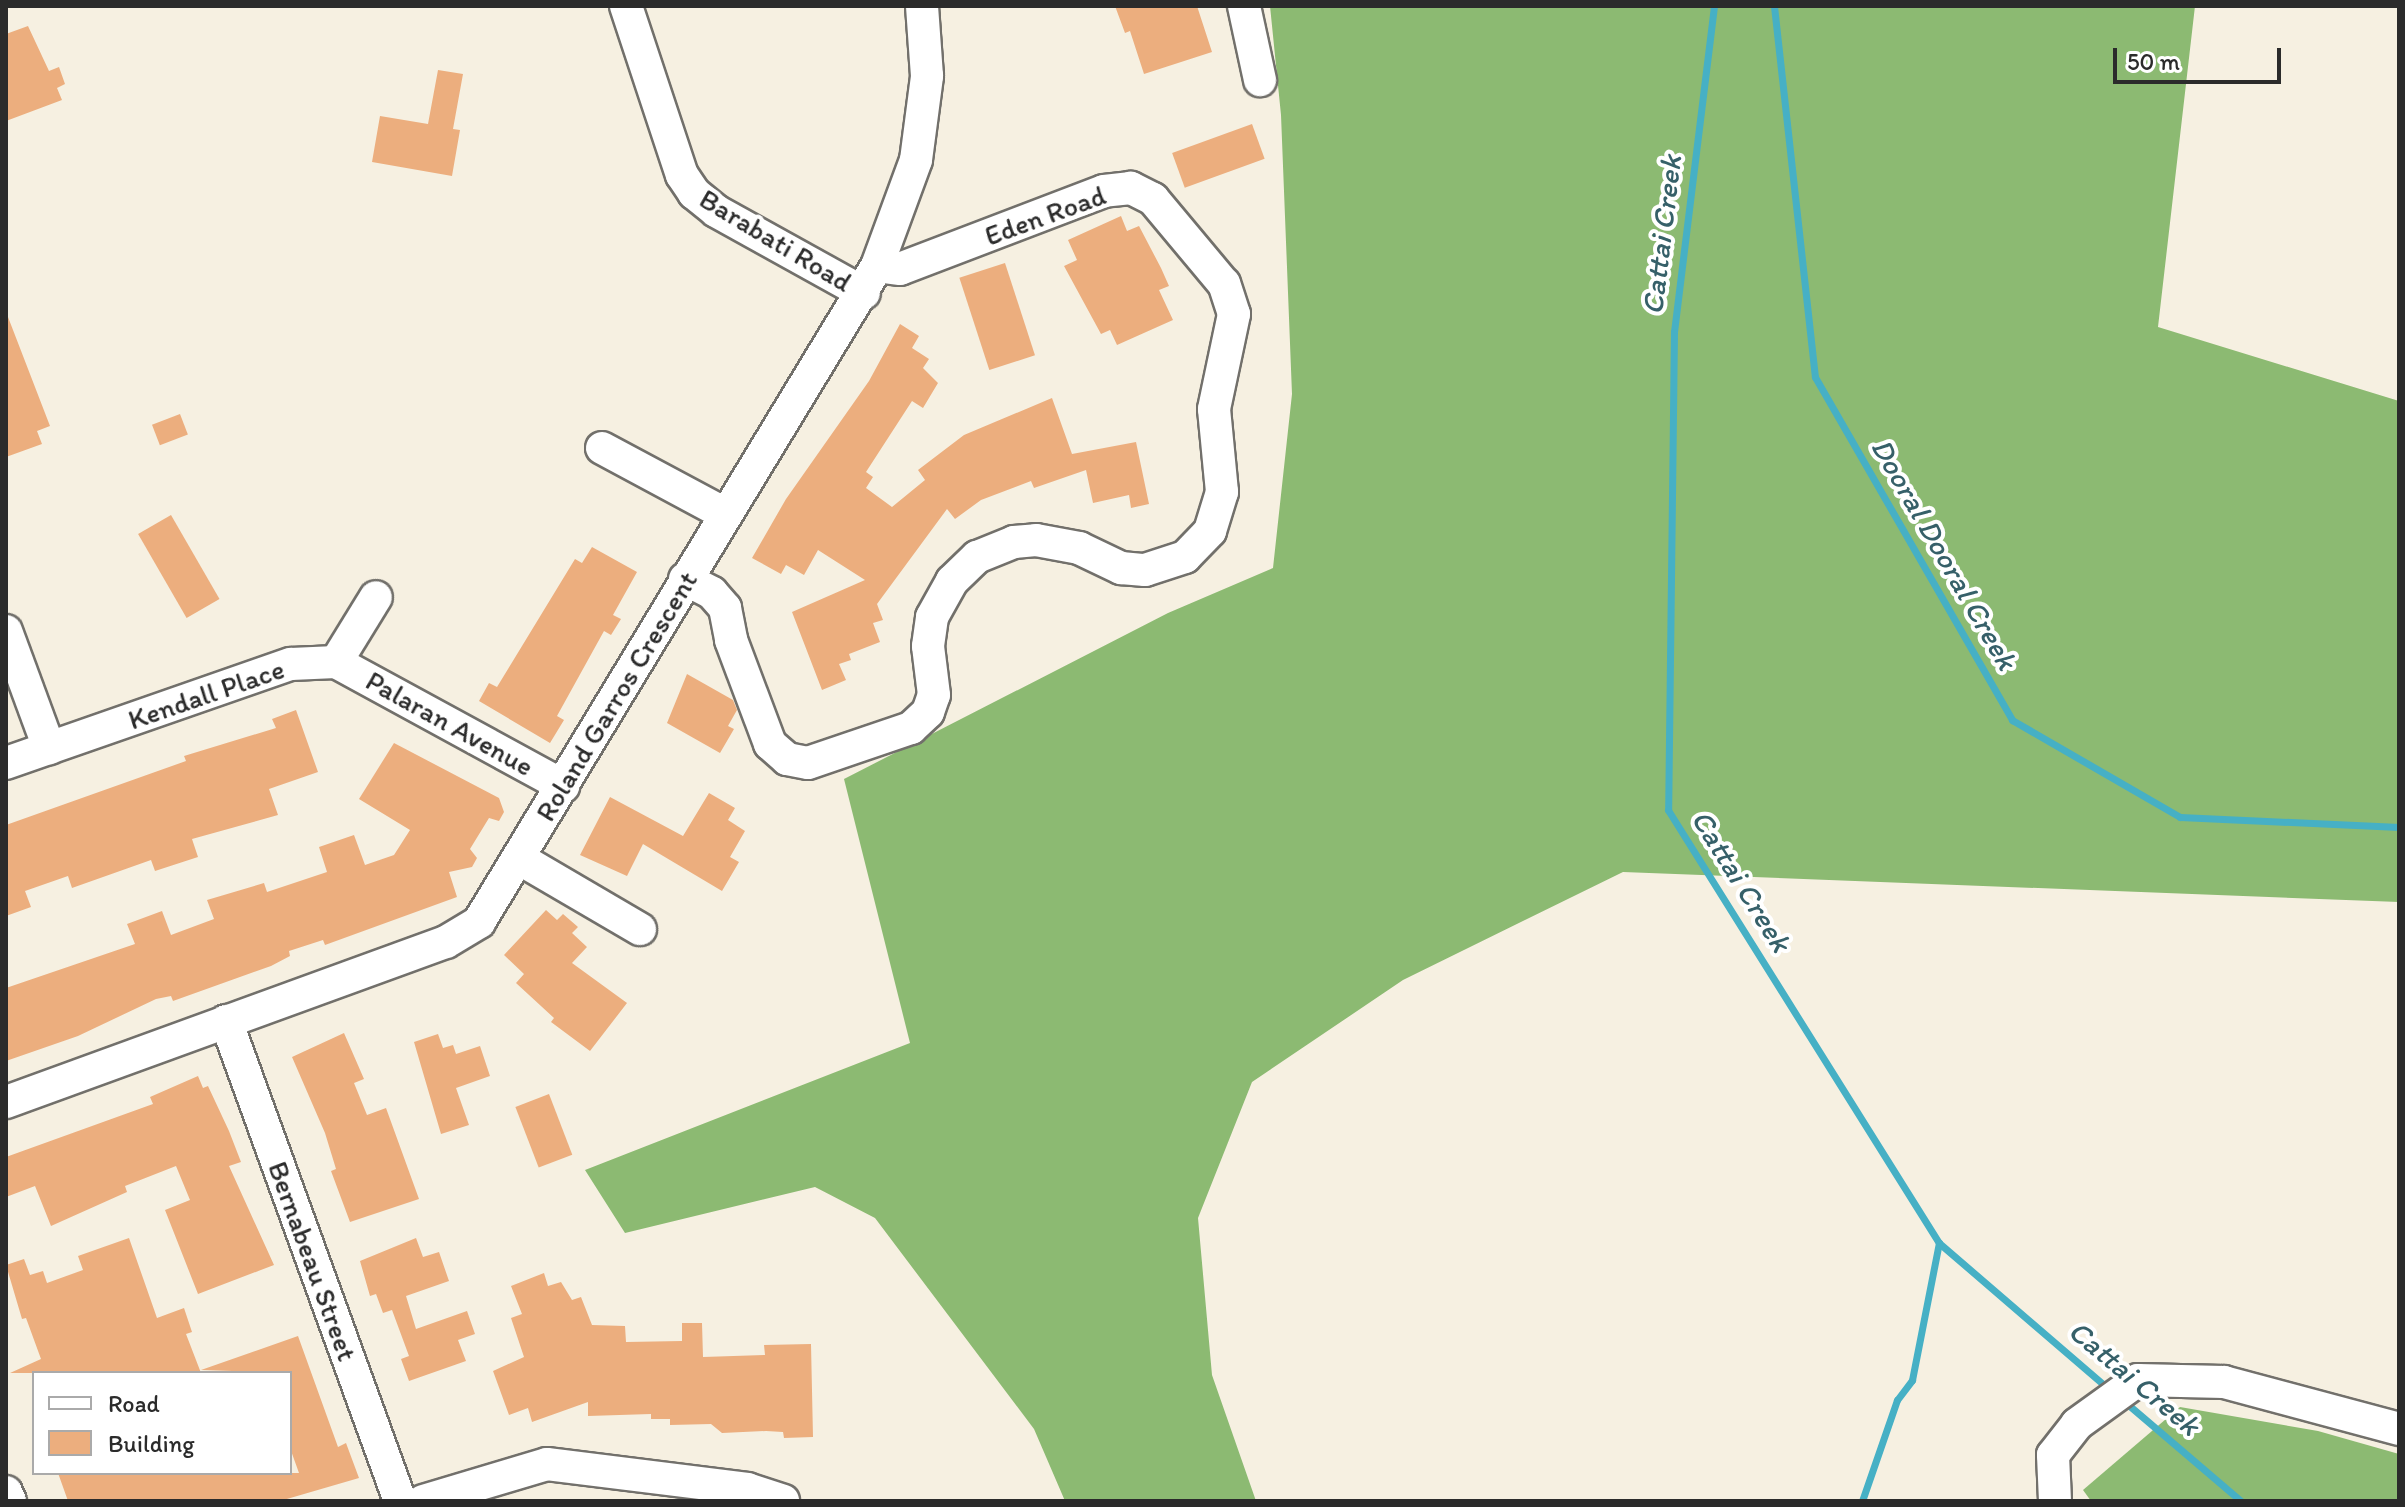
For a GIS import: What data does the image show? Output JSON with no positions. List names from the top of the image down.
{
  "streets": {
    "street": [
      "Eden Road",
      "Barabati Road",
      "Kendall Place",
      "Roland Garros Crescent",
      "Palaran Avenue",
      "Bernabeau Street"
    ]
  },
  "crossings": [
    ["Eden Road", "Barabati Road"],
    ["Eden Road", "Roland Garros Crescent"],
    ["Barabati Road", "Roland Garros Crescent"],
    ["Kendall Place", "Palaran Avenue"],
    ["Roland Garros Crescent", "Palaran Avenue"],
    ["Roland Garros Crescent", "Bernabeau Street"]
  ],
  "water": ["Cattai Creek", "Dooral Dooral Creek"],
  "legend": ["Road", "Building"],
  "scale_bar": "50 m"
}
